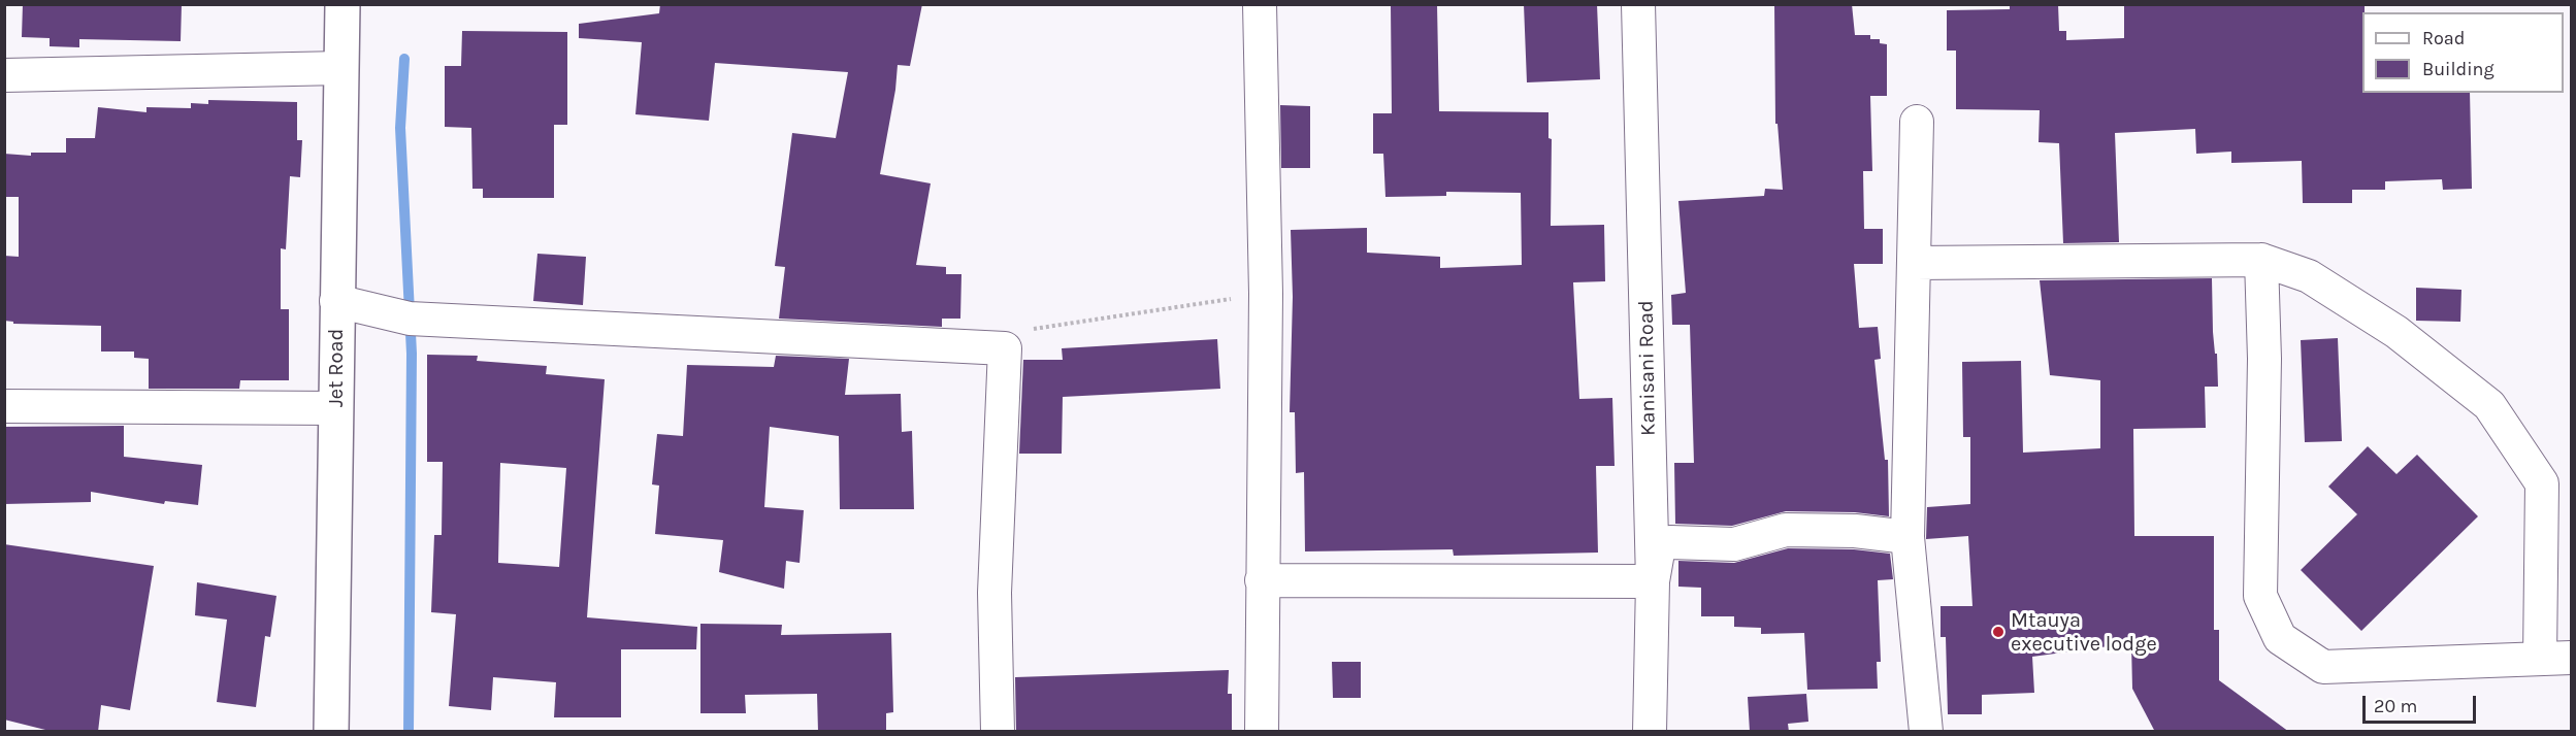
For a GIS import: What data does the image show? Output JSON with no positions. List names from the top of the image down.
{
  "streets": {
    "main road": ["Jet Road"],
    "street": ["Kanisani Road"]
  },
  "places": ["Mtauya executive lodge"],
  "legend": ["Road", "Building"],
  "scale_bar": "20 m"
}
